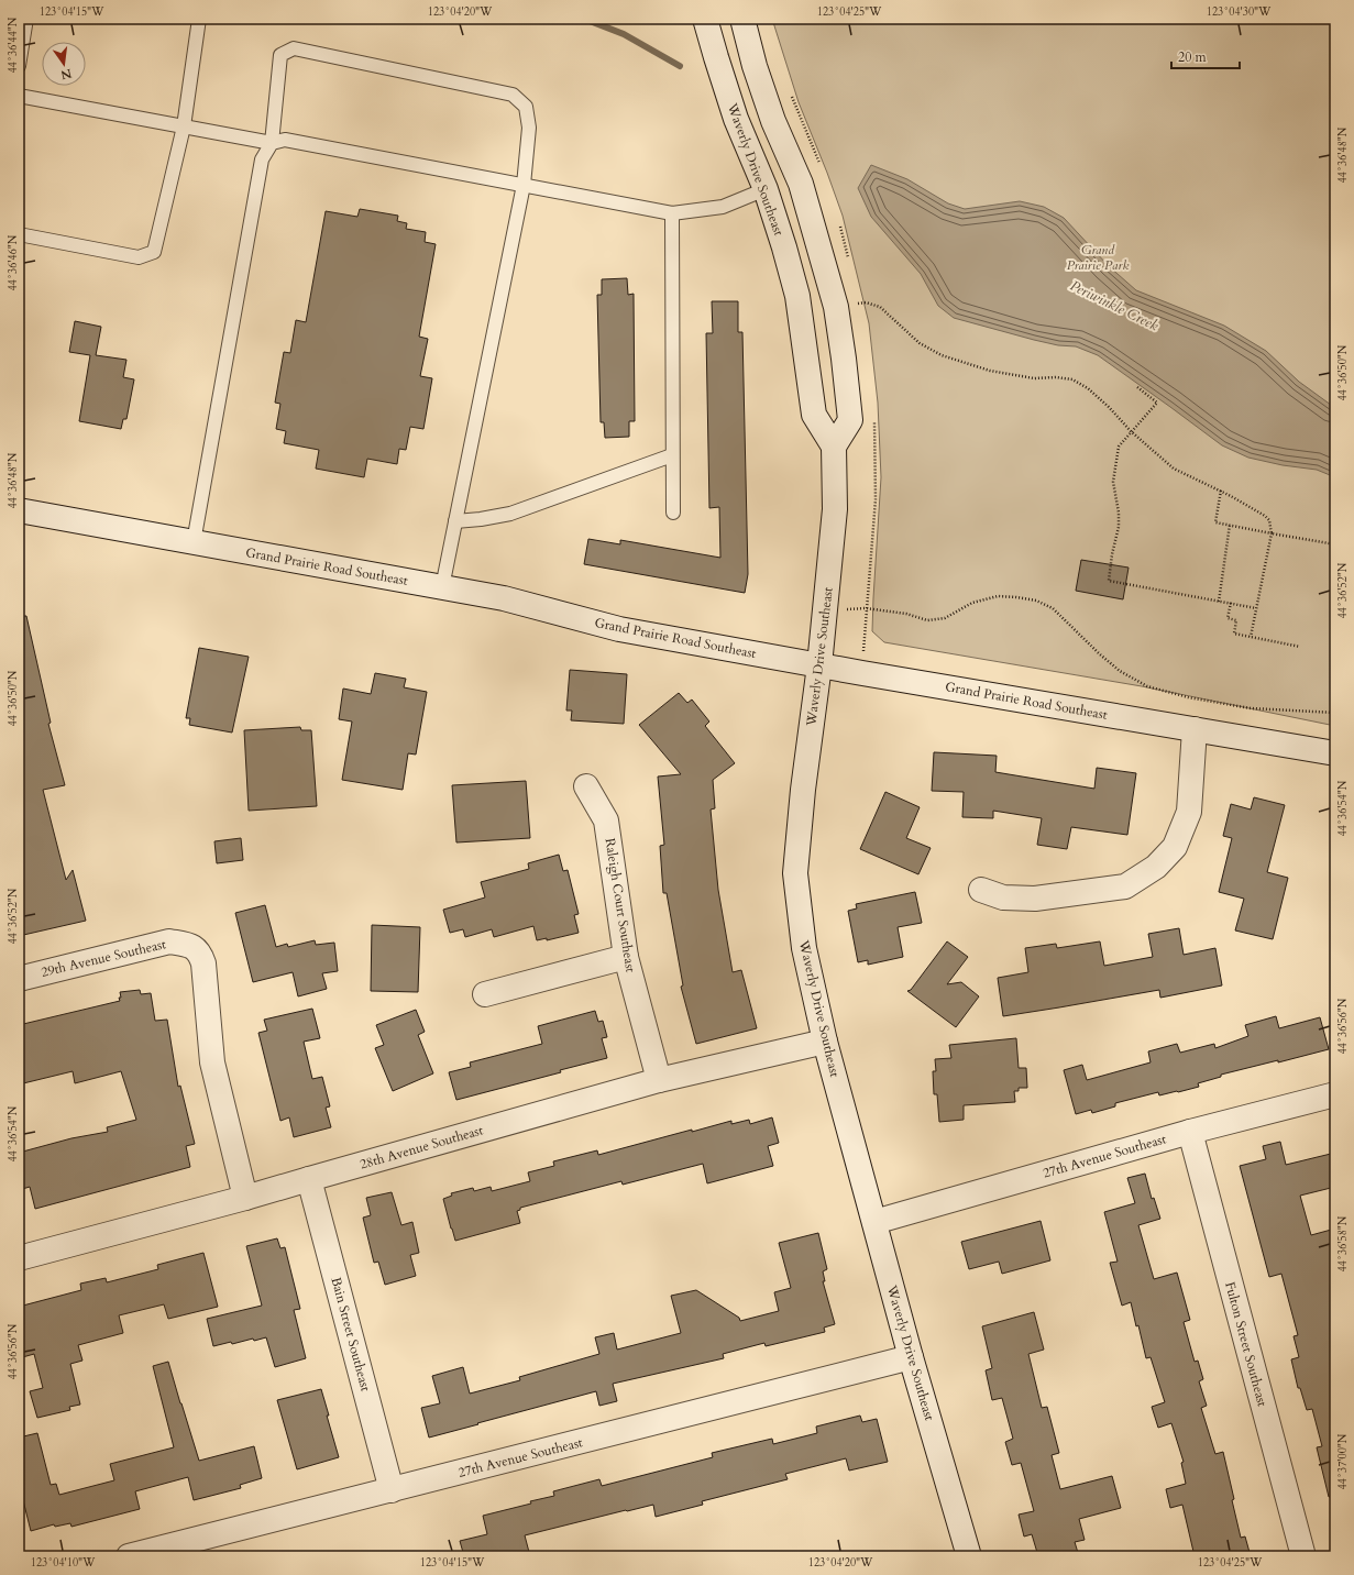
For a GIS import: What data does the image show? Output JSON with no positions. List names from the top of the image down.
{
  "streets": {
    "street": [
      "Waverly Drive Southeast",
      "Grand Prairie Road Southeast",
      "Raleigh Court Southeast",
      "29th Avenue Southeast",
      "28th Avenue Southeast",
      "27th Avenue Southeast",
      "Bain Street Southeast",
      "Fulton Street Southeast"
    ]
  },
  "crossings": [
    ["Waverly Drive Southeast", "Grand Prairie Road Southeast"],
    ["Waverly Drive Southeast", "28th Avenue Southeast"],
    ["Waverly Drive Southeast", "27th Avenue Southeast"],
    ["Raleigh Court Southeast", "28th Avenue Southeast"],
    ["29th Avenue Southeast", "28th Avenue Southeast"],
    ["28th Avenue Southeast", "Bain Street Southeast"],
    ["27th Avenue Southeast", "Bain Street Southeast"],
    ["27th Avenue Southeast", "Fulton Street Southeast"]
  ],
  "water": ["Periwinkle Creek"],
  "parks": ["Grand Prairie Park"],
  "scale_bar": "20 m",
  "north": "bottom",
  "coordinates": [
    "123°04'15\"W",
    "123°04'20\"W",
    "123°04'25\"W",
    "123°04'30\"W",
    "44°36'44\"N",
    "44°36'48\"N",
    "44°36'46\"N",
    "44°36'50\"N",
    "44°36'52\"N",
    "44°36'54\"N",
    "44°36'56\"N",
    "44°36'58\"N",
    "44°37'00\"N",
    "123°04'10\"W"
  ]
}
